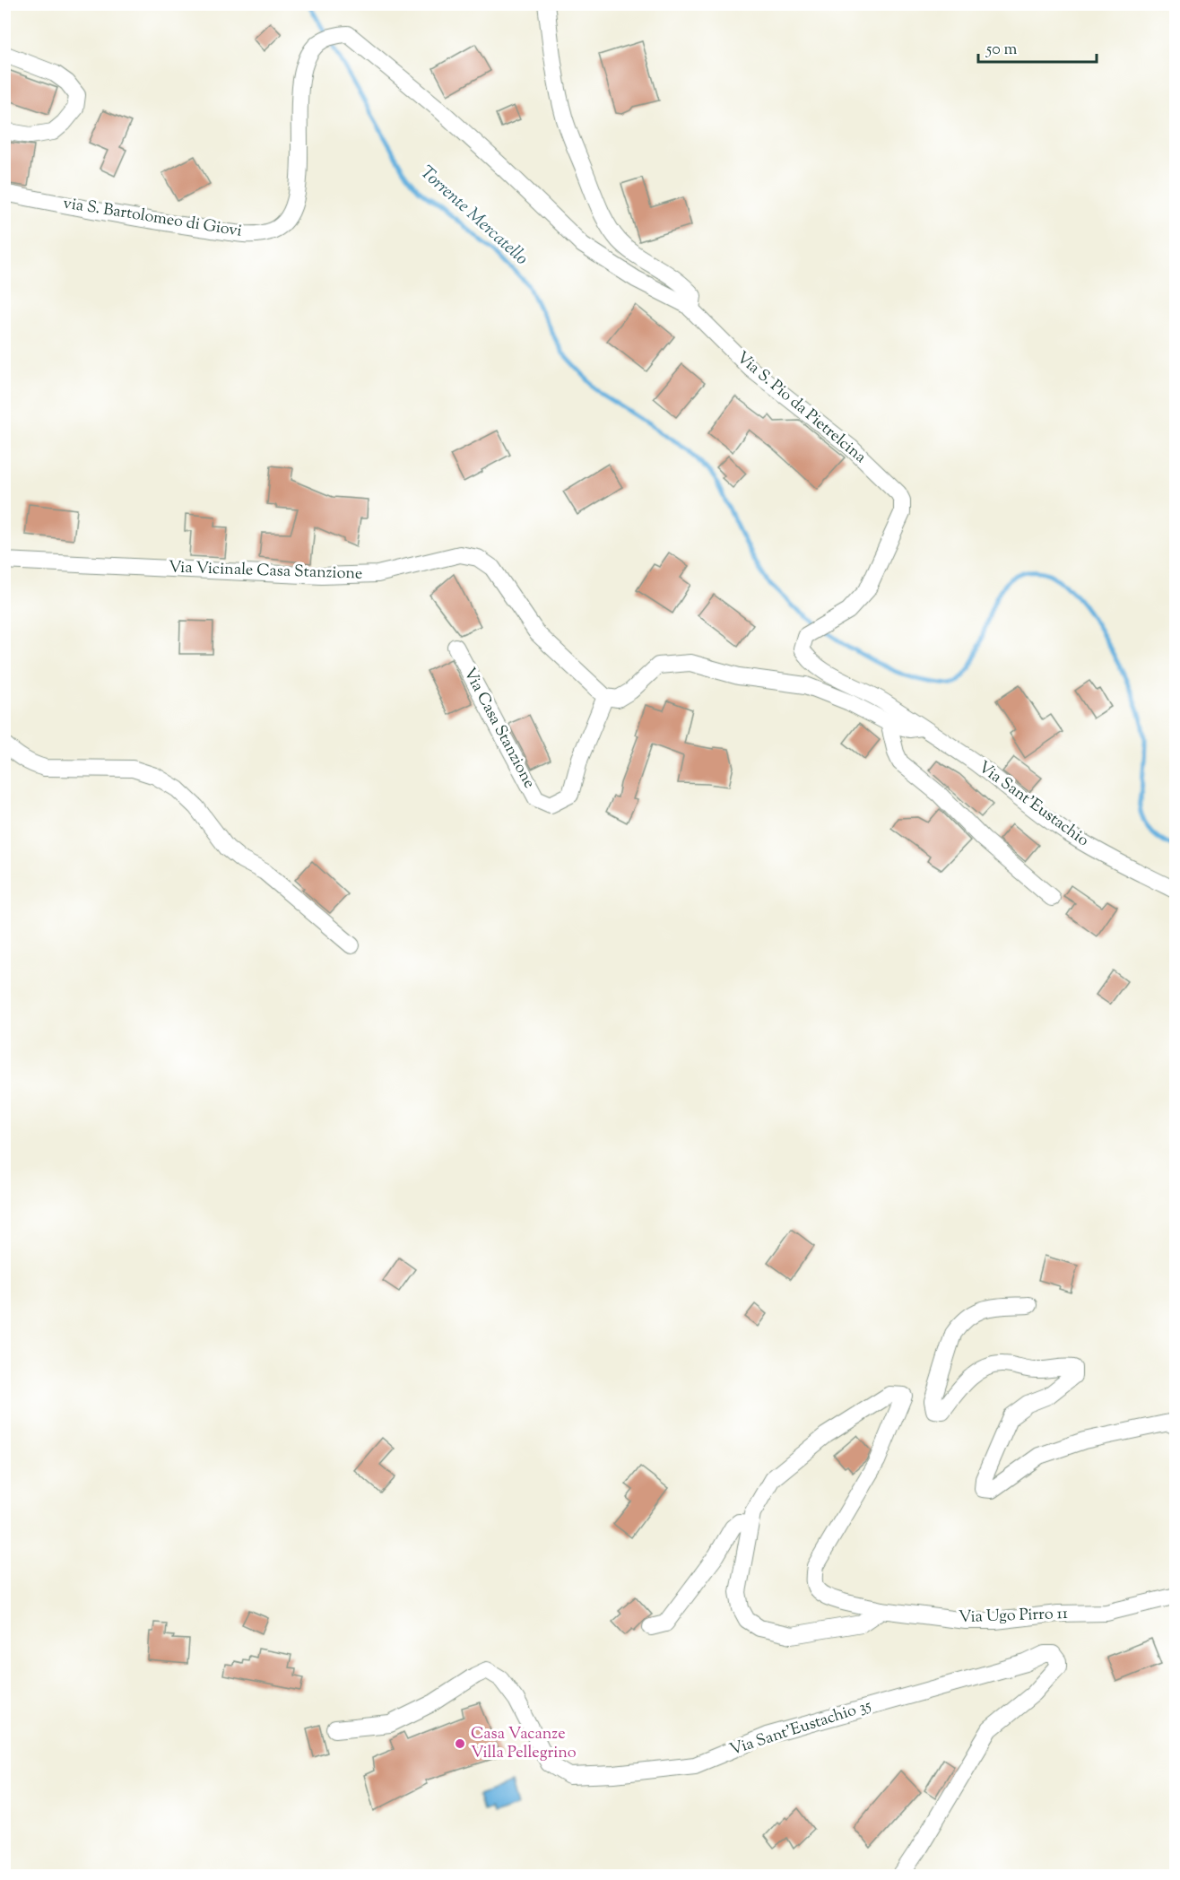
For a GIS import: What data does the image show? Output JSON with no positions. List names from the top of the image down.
{
  "streets": {
    "street": [
      "via S. Bartolomeo di Giovi",
      "Via S. Pio da Pietrelcina",
      "Via Vicinale Casa Stanzione",
      "Via Casa Stanzione",
      "Via Sant'Eustachio",
      "Via Ugo Pirro 11",
      "Via Sant'Eustachio 35"
    ]
  },
  "crossings": [
    ["via S. Bartolomeo di Giovi", "Via S. Pio da Pietrelcina"],
    ["Via S. Pio da Pietrelcina", "Via Sant'Eustachio"],
    ["Via Vicinale Casa Stanzione", "Via Casa Stanzione"]
  ],
  "water": ["Torrente Mercatello"],
  "places": ["Casa Vacanze Villa Pellegrino"],
  "scale_bar": "50 m"
}
